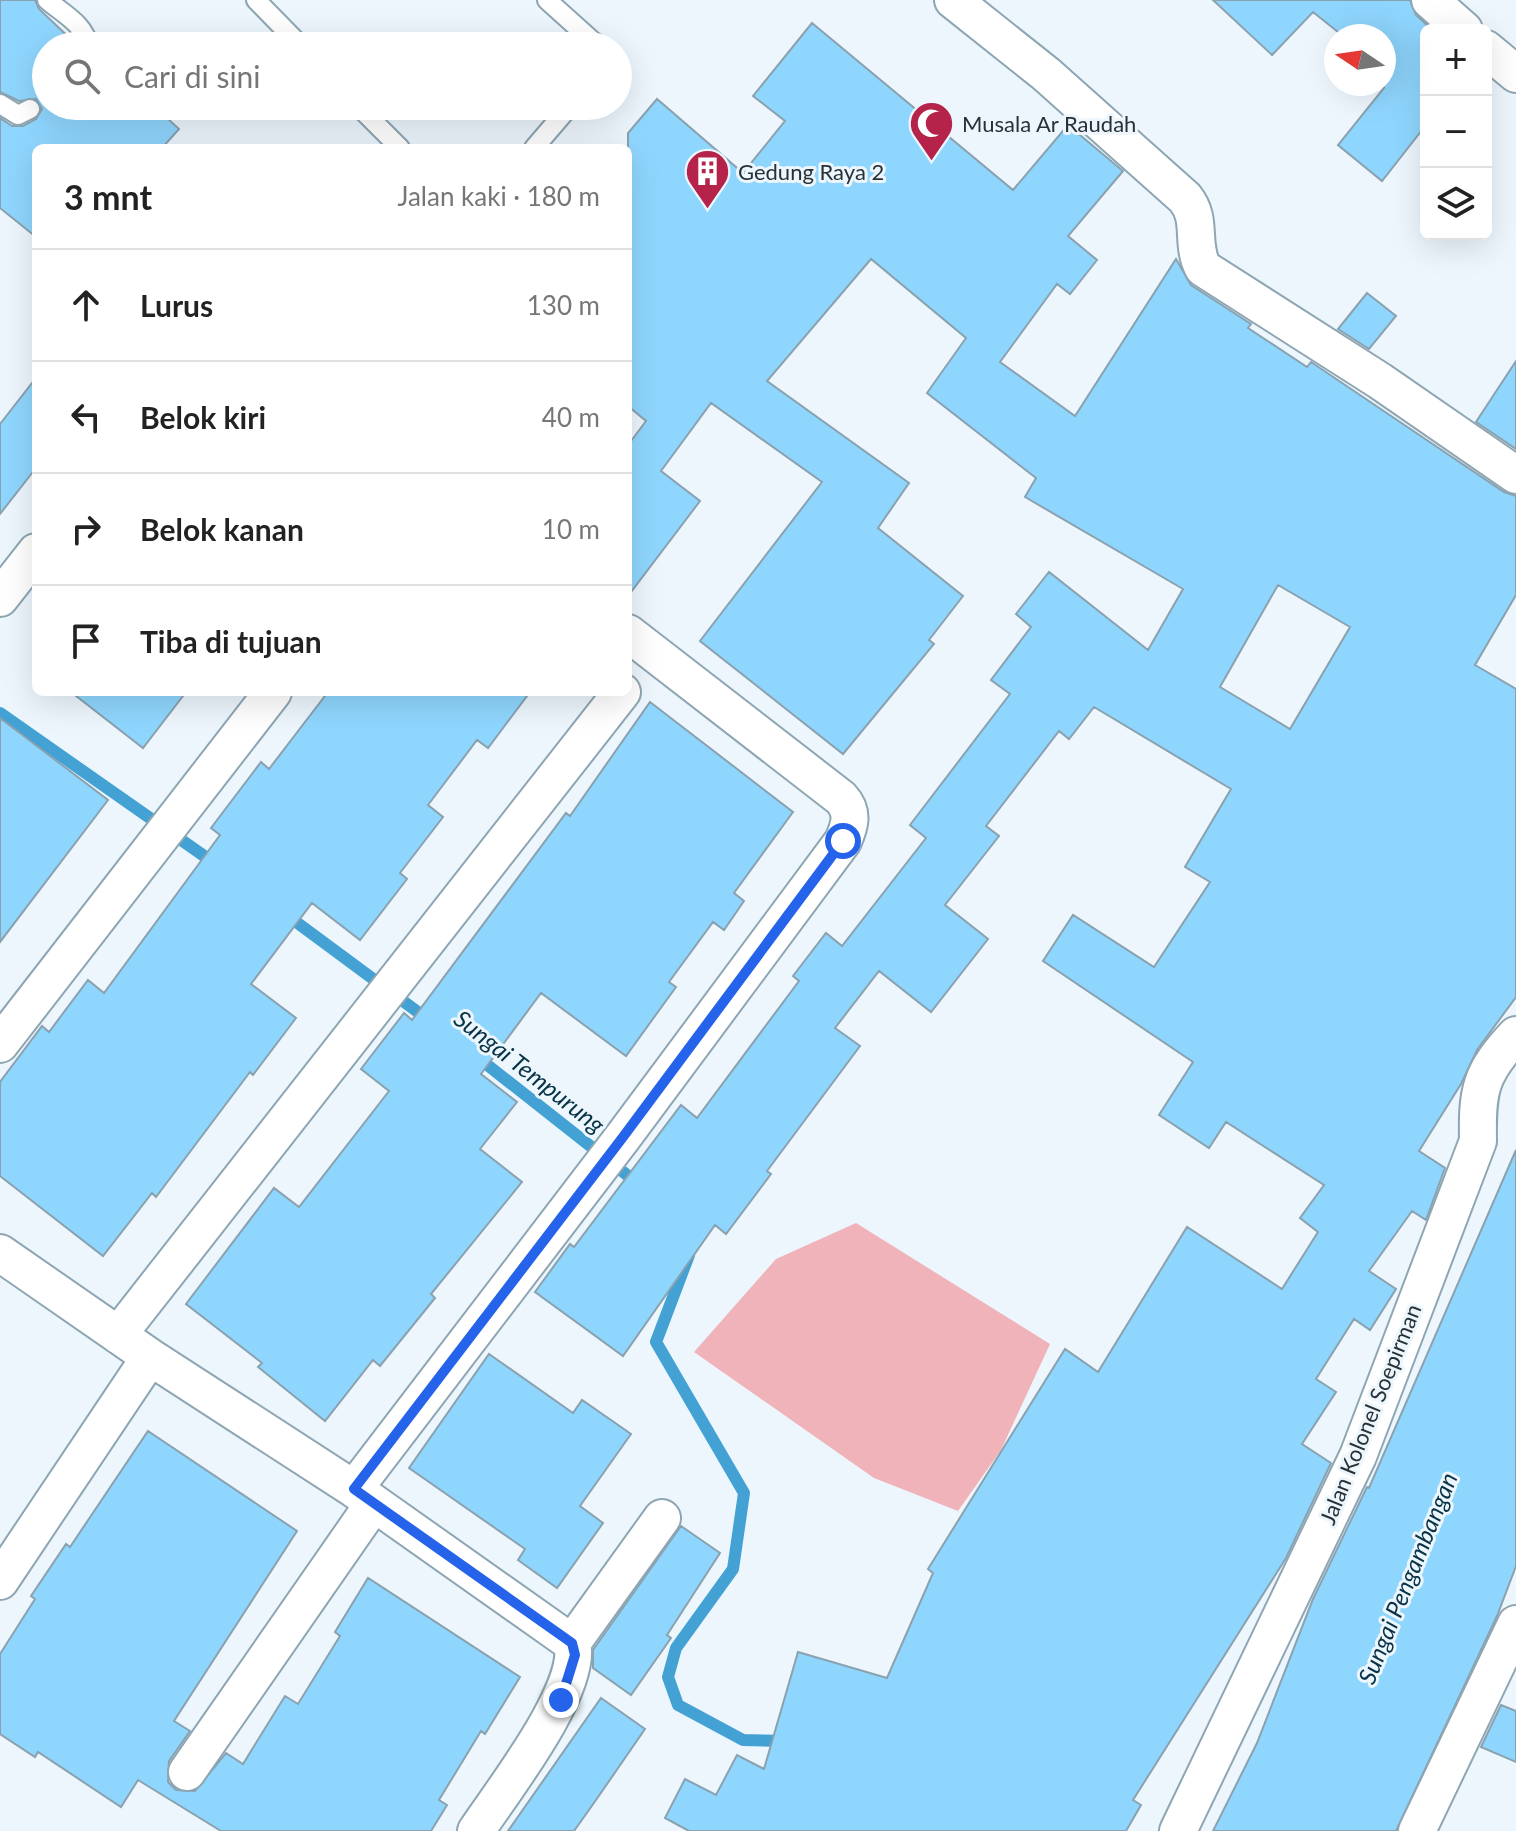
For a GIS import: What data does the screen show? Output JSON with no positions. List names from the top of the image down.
{
  "streets": {
    "street": ["Jalan Kolonel Soepirman"]
  },
  "water": ["Sungai Tempurung", "Sungai Pengambangan"],
  "places": {
    "mosque": ["Musala Ar Raudah"],
    "building": ["Gedung Raya 2"]
  },
  "north": "left",
  "page": {
    "map_buttons": ["+", "−"],
    "search": "Cari di sini",
    "heading": ["3 mnt", "Jalan kaki · 180 m"],
    "list": [
      ["Lurus", "130 m"],
      ["Belok kiri", "40 m"],
      ["Belok kanan", "10 m"],
      "Tiba di tujuan"
    ]
  }
}
